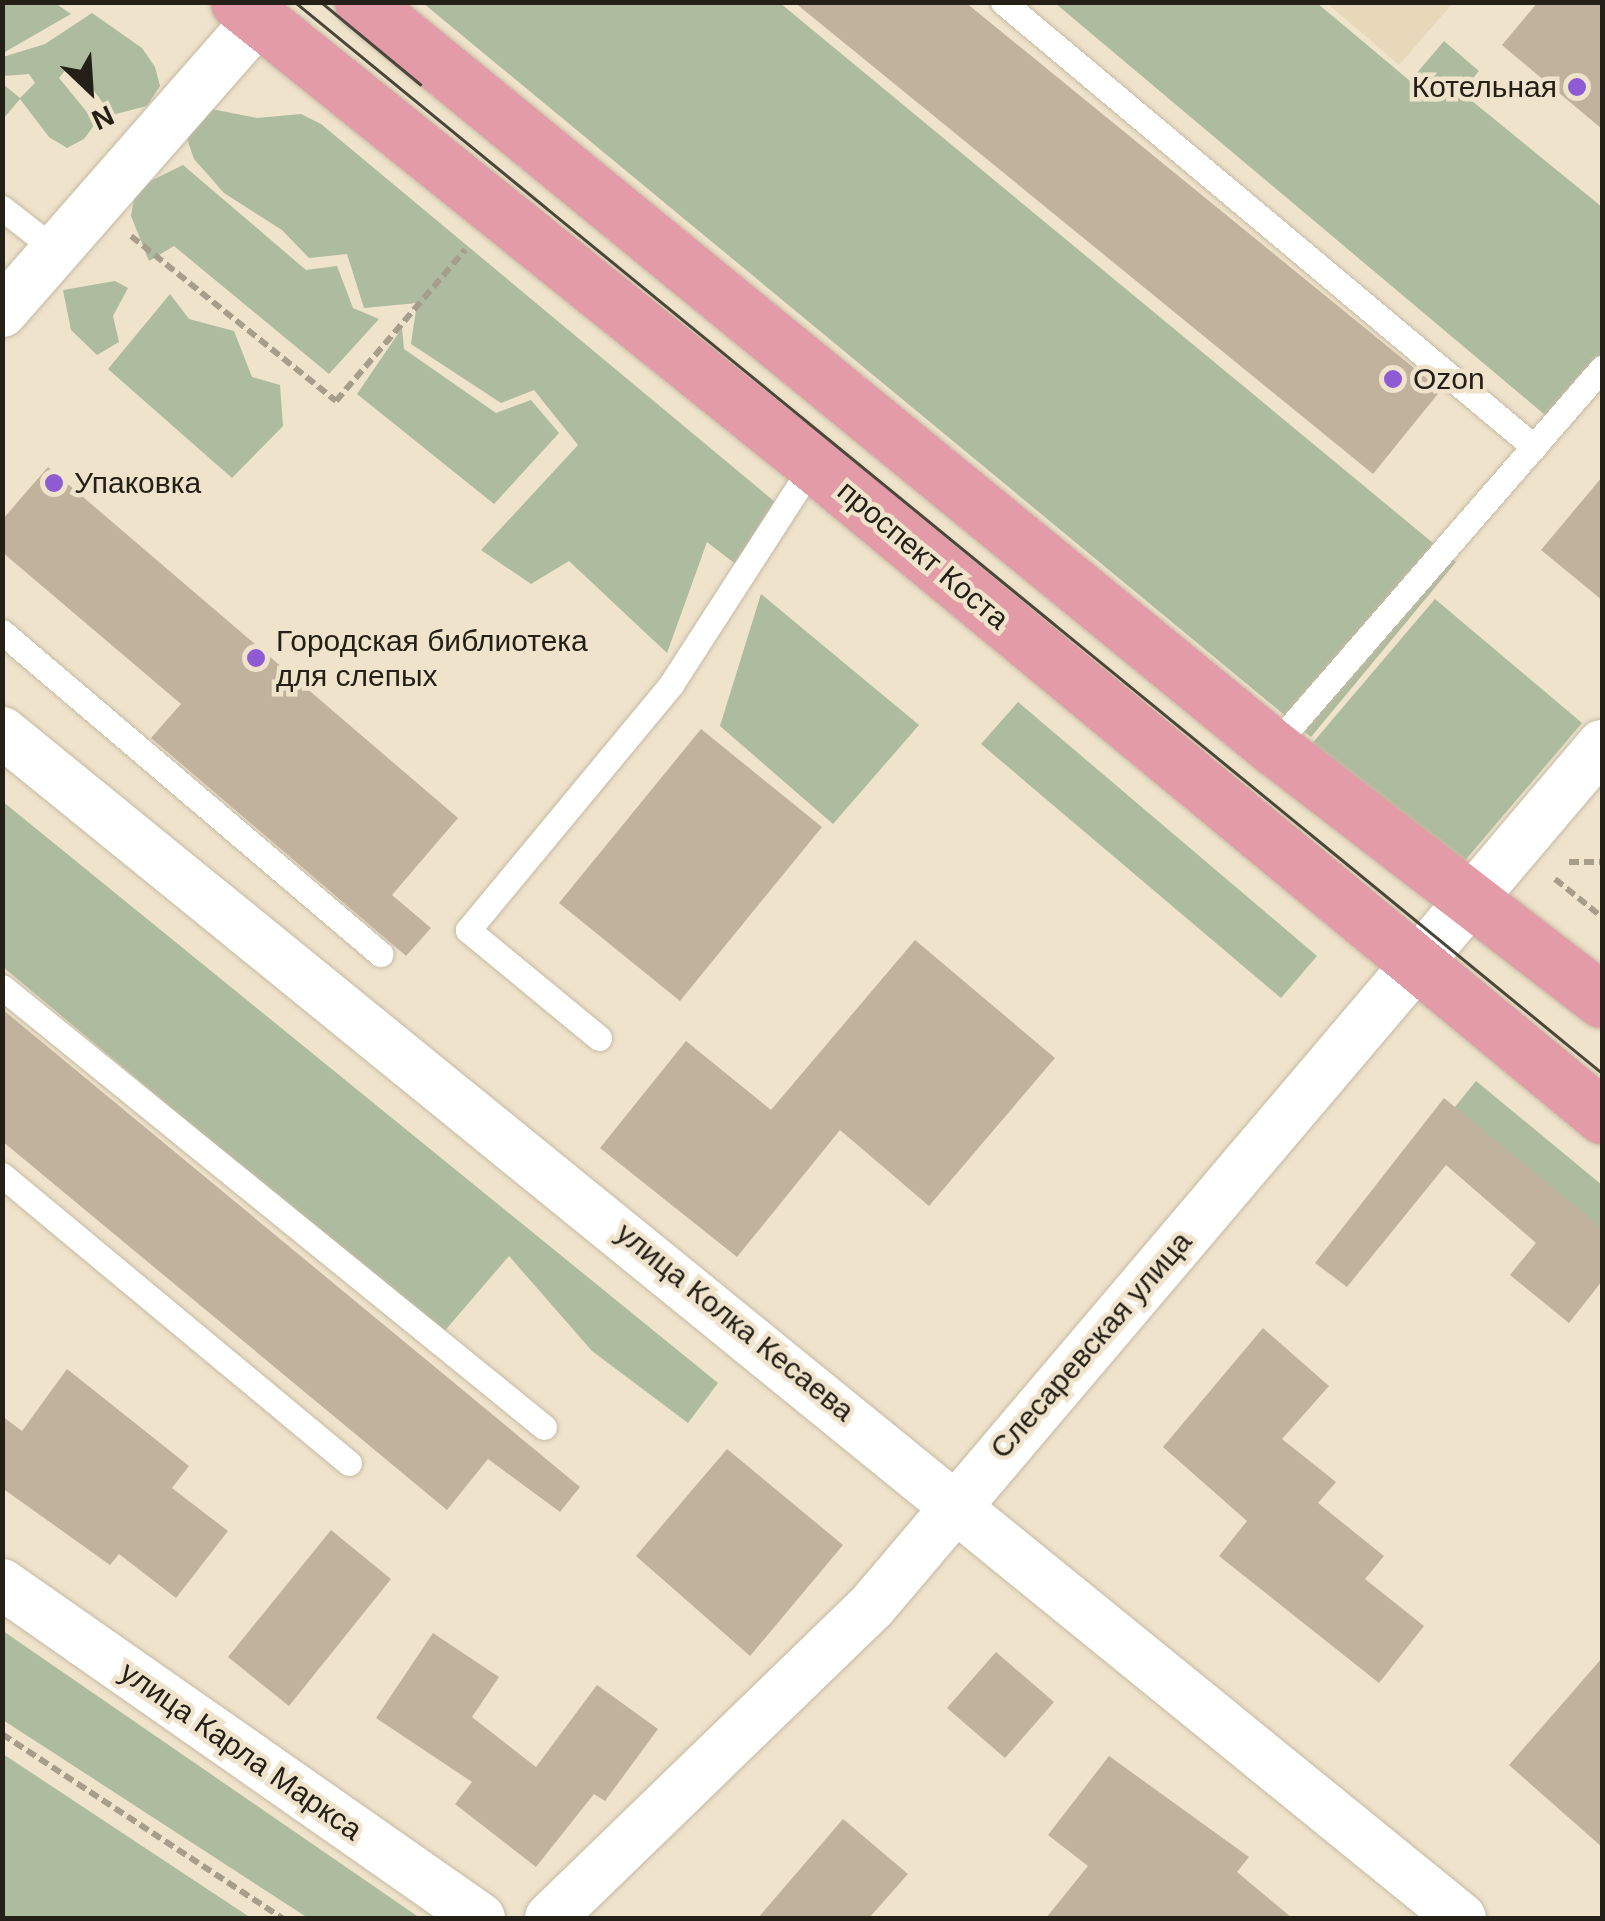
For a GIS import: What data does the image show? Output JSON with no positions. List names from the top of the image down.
{
  "streets": {
    "main road": ["проспект Коста"],
    "street": ["улица Колка Кесаева", "Слесаревская улица", "улица Карла Маркса"]
  },
  "crossings": [
    ["проспект Коста", "Слесаревская улица"],
    ["улица Колка Кесаева", "Слесаревская улица"]
  ],
  "places": [
    "Котельная",
    "Ozon",
    "Упаковка",
    "Городская библиотека для слепых"
  ],
  "north": "bottom right"
}
